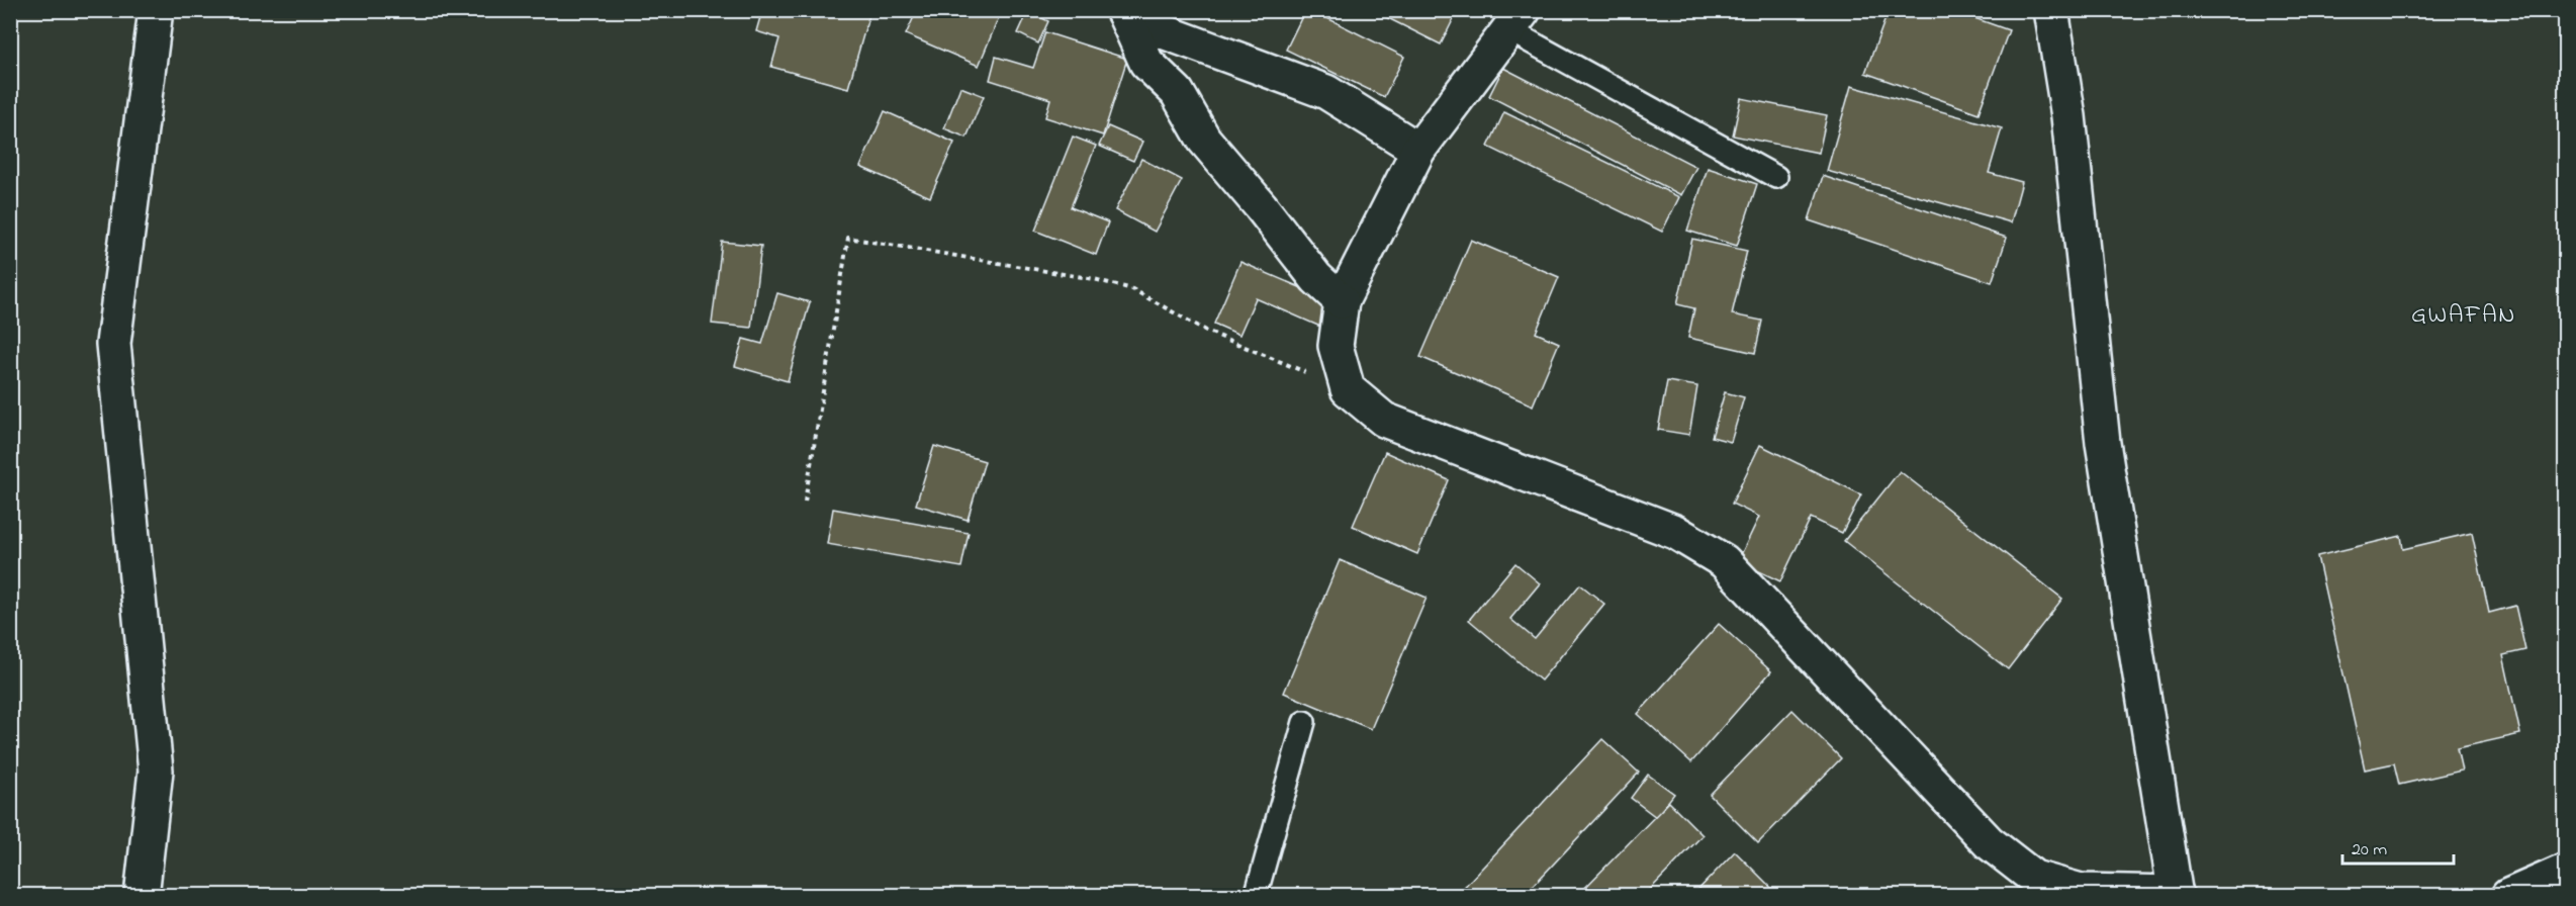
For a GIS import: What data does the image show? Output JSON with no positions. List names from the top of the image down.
{
  "districts": ["GWAFAN"],
  "scale_bar": "20 m"
}
